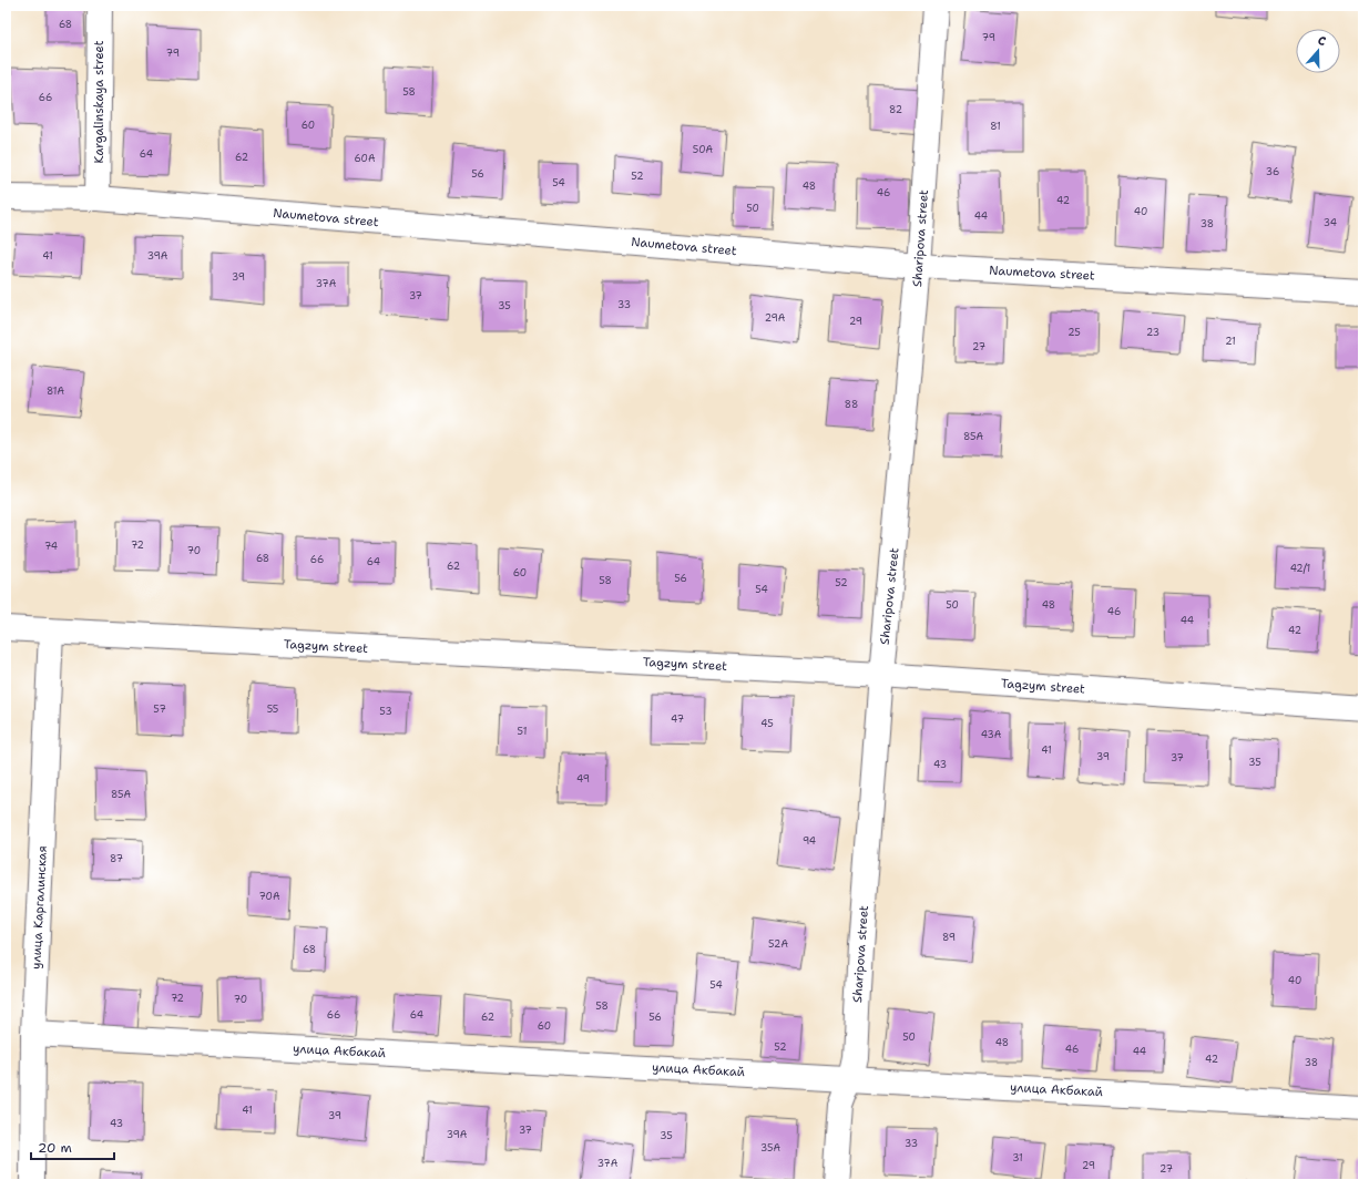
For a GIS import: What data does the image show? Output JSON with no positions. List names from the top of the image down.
{
  "streets": {
    "street": [
      "Kargalinskaya street",
      "Naumetova street",
      "Sharipova street",
      "Tagzym street",
      "улица Каргалинская",
      "улица Акбакай"
    ]
  },
  "crossings": [
    ["Kargalinskaya street", "Naumetova street"],
    ["Naumetova street", "Sharipova street"],
    ["Sharipova street", "Tagzym street"],
    ["Sharipova street", "улица Акбакай"],
    ["Tagzym street", "улица Каргалинская"],
    ["улица Каргалинская", "улица Акбакай"]
  ],
  "house_numbers": [
    "68",
    "79",
    "79",
    "58",
    "66",
    "82",
    "60",
    "81",
    "50А",
    "64",
    "62",
    "60А",
    "36",
    "56",
    "52",
    "54",
    "48",
    "46",
    "42",
    "50",
    "40",
    "44",
    "34",
    "38",
    "41",
    "39А",
    "39",
    "37А",
    "37",
    "33",
    "35",
    "29А",
    "29",
    "25",
    "23",
    "21",
    "27",
    "81А",
    "88",
    "85А",
    "72",
    "74",
    "70",
    "68",
    "66",
    "64",
    "62",
    "42/1",
    "60",
    "56",
    "58",
    "52",
    "54",
    "50",
    "48",
    "46",
    "44",
    "42",
    "57",
    "55",
    "53",
    "47",
    "45",
    "51",
    "43А",
    "41",
    "39",
    "37",
    "35",
    "43",
    "49",
    "85А",
    "94",
    "87",
    "70А",
    "89",
    "52А",
    "68",
    "40",
    "54",
    "72",
    "70",
    "58",
    "66",
    "64",
    "62",
    "56",
    "60",
    "50",
    "48",
    "52",
    "46",
    "44",
    "42",
    "38",
    "41",
    "39",
    "43",
    "37",
    "39А",
    "35",
    "33",
    "35А",
    "31",
    "37А",
    "29",
    "27"
  ],
  "scale_bar": "20 m",
  "north": "top"
}
